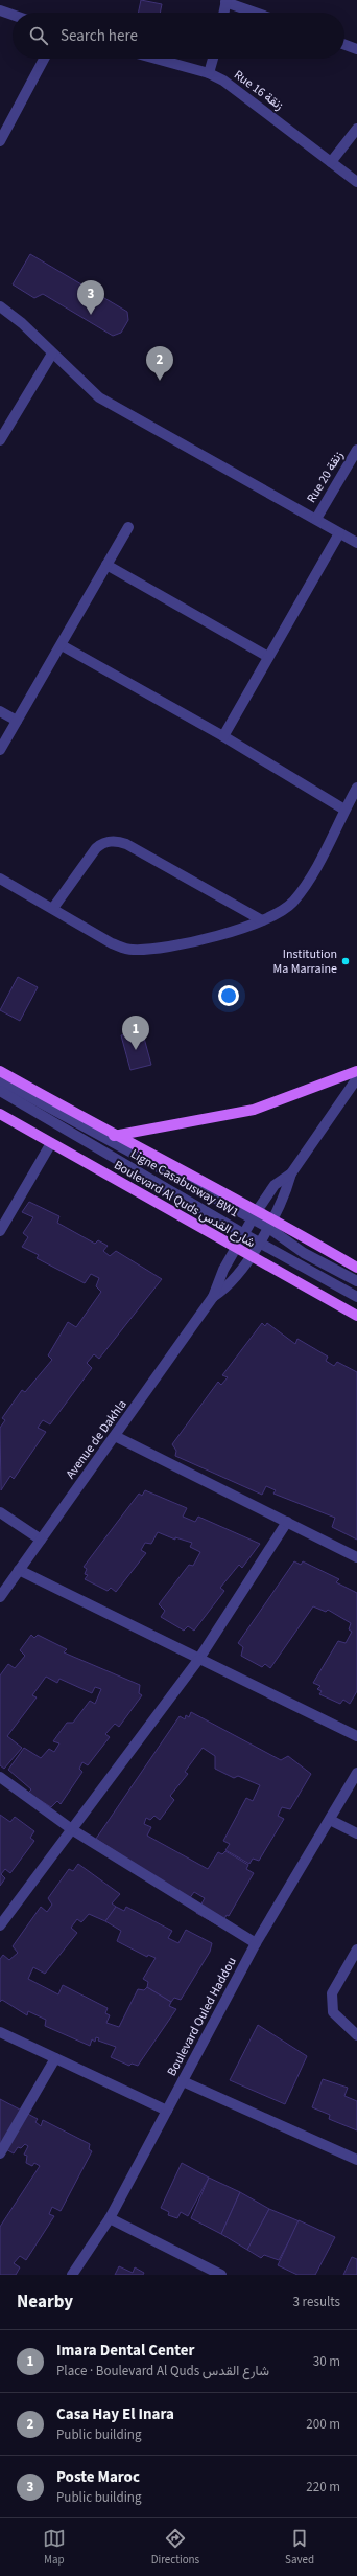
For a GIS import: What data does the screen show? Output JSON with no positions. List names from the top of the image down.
{
  "streets": {
    "main road": ["Boulevard Al Quds شارع القدس"],
    "street": [
      "Rue 16 زنقة",
      "Rue 20 زنقة",
      "Ligne Casabusway BW1",
      "Avenue de Dakhla",
      "Boulevard Ouled Haddou"
    ]
  },
  "crossings": [
    ["Ligne Casabusway BW1", "Boulevard Al Quds شارع القدس"],
    ["Ligne Casabusway BW1", "Avenue de Dakhla"],
    ["Boulevard Al Quds شارع القدس", "Avenue de Dakhla"]
  ],
  "places": ["Institution Ma Marraine"],
  "page": {
    "search": "Search here",
    "pins": ["3", "2", "1"],
    "heading": ["Nearby", "3 results"],
    "list": [
      {
        "mark": "1",
        "name": "Imara Dental Center",
        "note": "Place · Boulevard Al Quds شارع القدس",
        "value": "30 m"
      },
      {
        "mark": "2",
        "name": "Casa Hay El Inara",
        "note": "Public building",
        "value": "200 m"
      },
      {
        "mark": "3",
        "name": "Poste Maroc",
        "note": "Public building",
        "value": "220 m"
      }
    ],
    "nav": ["Map", "Directions", "Saved"]
  }
}
